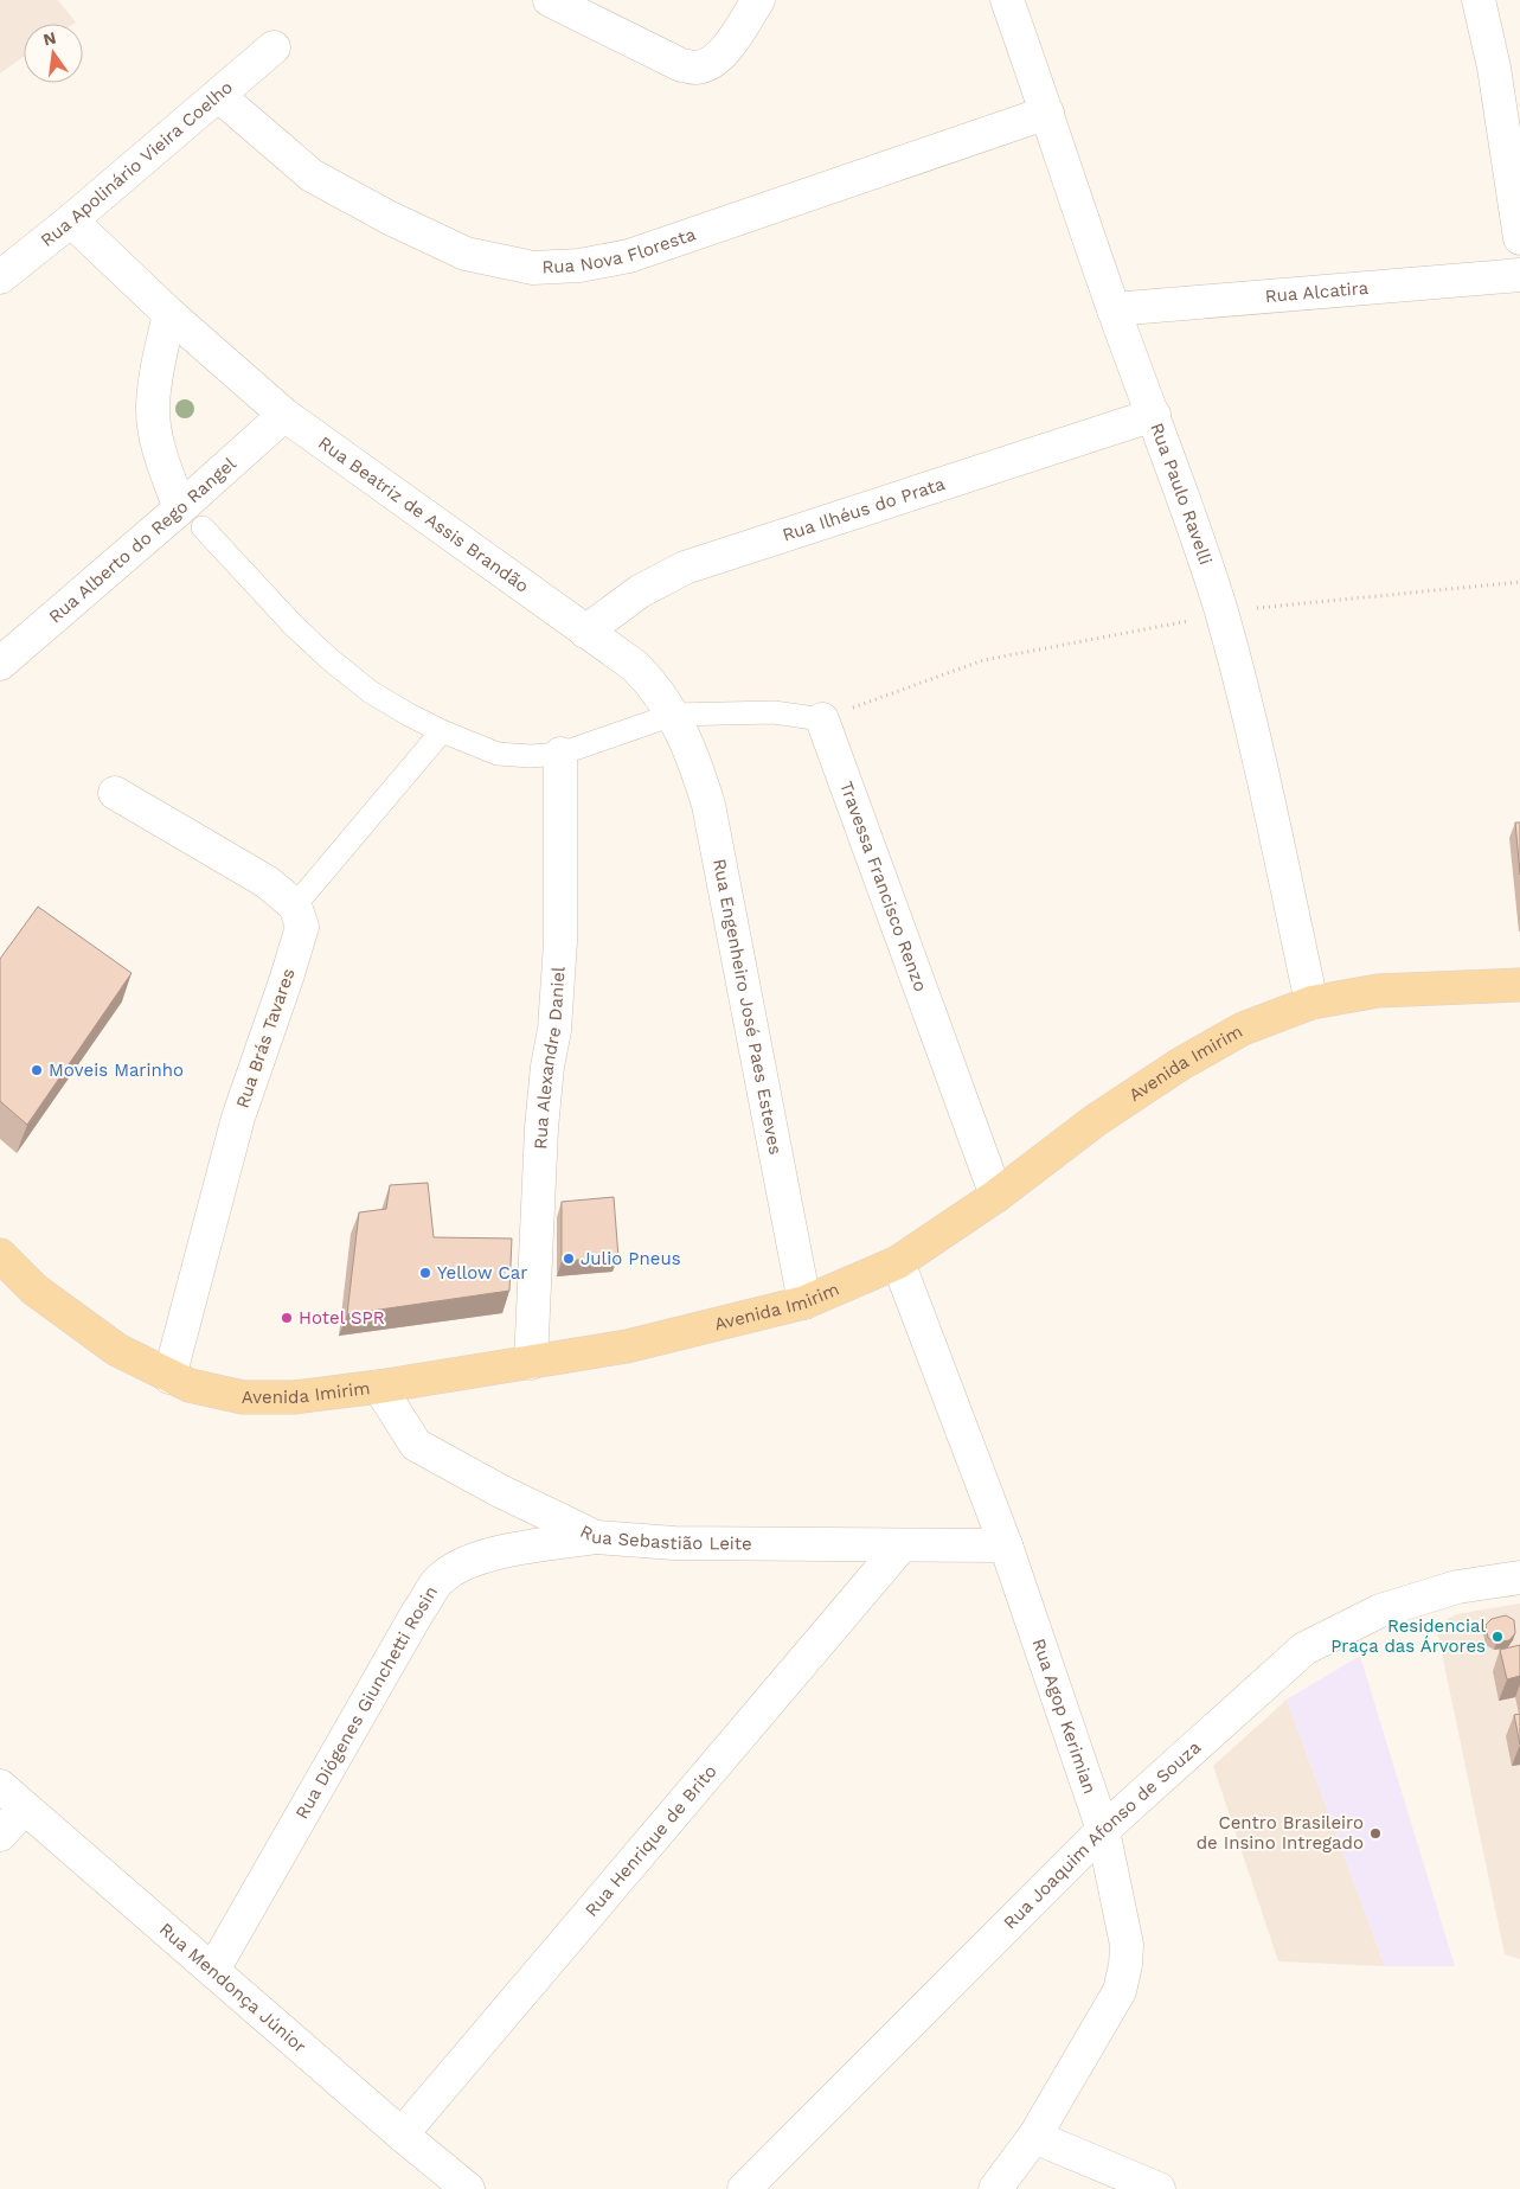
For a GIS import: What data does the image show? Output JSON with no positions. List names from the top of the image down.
{
  "streets": {
    "main road": ["Avenida Imirim"],
    "street": [
      "Rua Apolinário Vieira Coelho",
      "Rua Nova Floresta",
      "Rua Alcatira",
      "Rua Paulo Ravelli",
      "Rua Ilhéus do Prata",
      "Rua Beatriz de Assis Brandão",
      "Rua Alberto do Rego Rangel",
      "Travessa Francisco Renzo",
      "Rua Engenheiro José Paes Esteves",
      "Rua Brás Tavares",
      "Rua Alexandre Daniel",
      "Rua Sebastião Leite",
      "Rua Diógenes Giunchetti Rosin",
      "Rua Agop Kerimian",
      "Rua Joaquim Afonso de Souza",
      "Rua Henrique de Brito",
      "Rua Mendonça Júnior"
    ]
  },
  "crossings": [
    ["Rua Apolinário Vieira Coelho", "Rua Nova Floresta"],
    ["Rua Apolinário Vieira Coelho", "Rua Beatriz de Assis Brandão"],
    ["Rua Nova Floresta", "Rua Paulo Ravelli"],
    ["Rua Alcatira", "Rua Paulo Ravelli"],
    ["Rua Paulo Ravelli", "Rua Ilhéus do Prata"],
    ["Rua Paulo Ravelli", "Avenida Imirim"],
    ["Rua Ilhéus do Prata", "Rua Beatriz de Assis Brandão"],
    ["Rua Beatriz de Assis Brandão", "Rua Alberto do Rego Rangel"],
    ["Rua Beatriz de Assis Brandão", "Rua Engenheiro José Paes Esteves"],
    ["Travessa Francisco Renzo", "Avenida Imirim"],
    ["Rua Engenheiro José Paes Esteves", "Avenida Imirim"],
    ["Rua Brás Tavares", "Avenida Imirim"],
    ["Rua Alexandre Daniel", "Avenida Imirim"],
    ["Avenida Imirim", "Rua Sebastião Leite"],
    ["Avenida Imirim", "Rua Agop Kerimian"],
    ["Rua Sebastião Leite", "Rua Diógenes Giunchetti Rosin"],
    ["Rua Sebastião Leite", "Rua Agop Kerimian"],
    ["Rua Sebastião Leite", "Rua Henrique de Brito"],
    ["Rua Diógenes Giunchetti Rosin", "Rua Mendonça Júnior"],
    ["Rua Agop Kerimian", "Rua Joaquim Afonso de Souza"],
    ["Rua Henrique de Brito", "Rua Mendonça Júnior"]
  ],
  "places": [
    "Moveis Marinho",
    "Julio Pneus",
    "Yellow Car",
    "Hotel SPR",
    "Residencial Praça das Árvores",
    "Centro Brasileiro de Insino Intregado"
  ],
  "north": "top"
}
